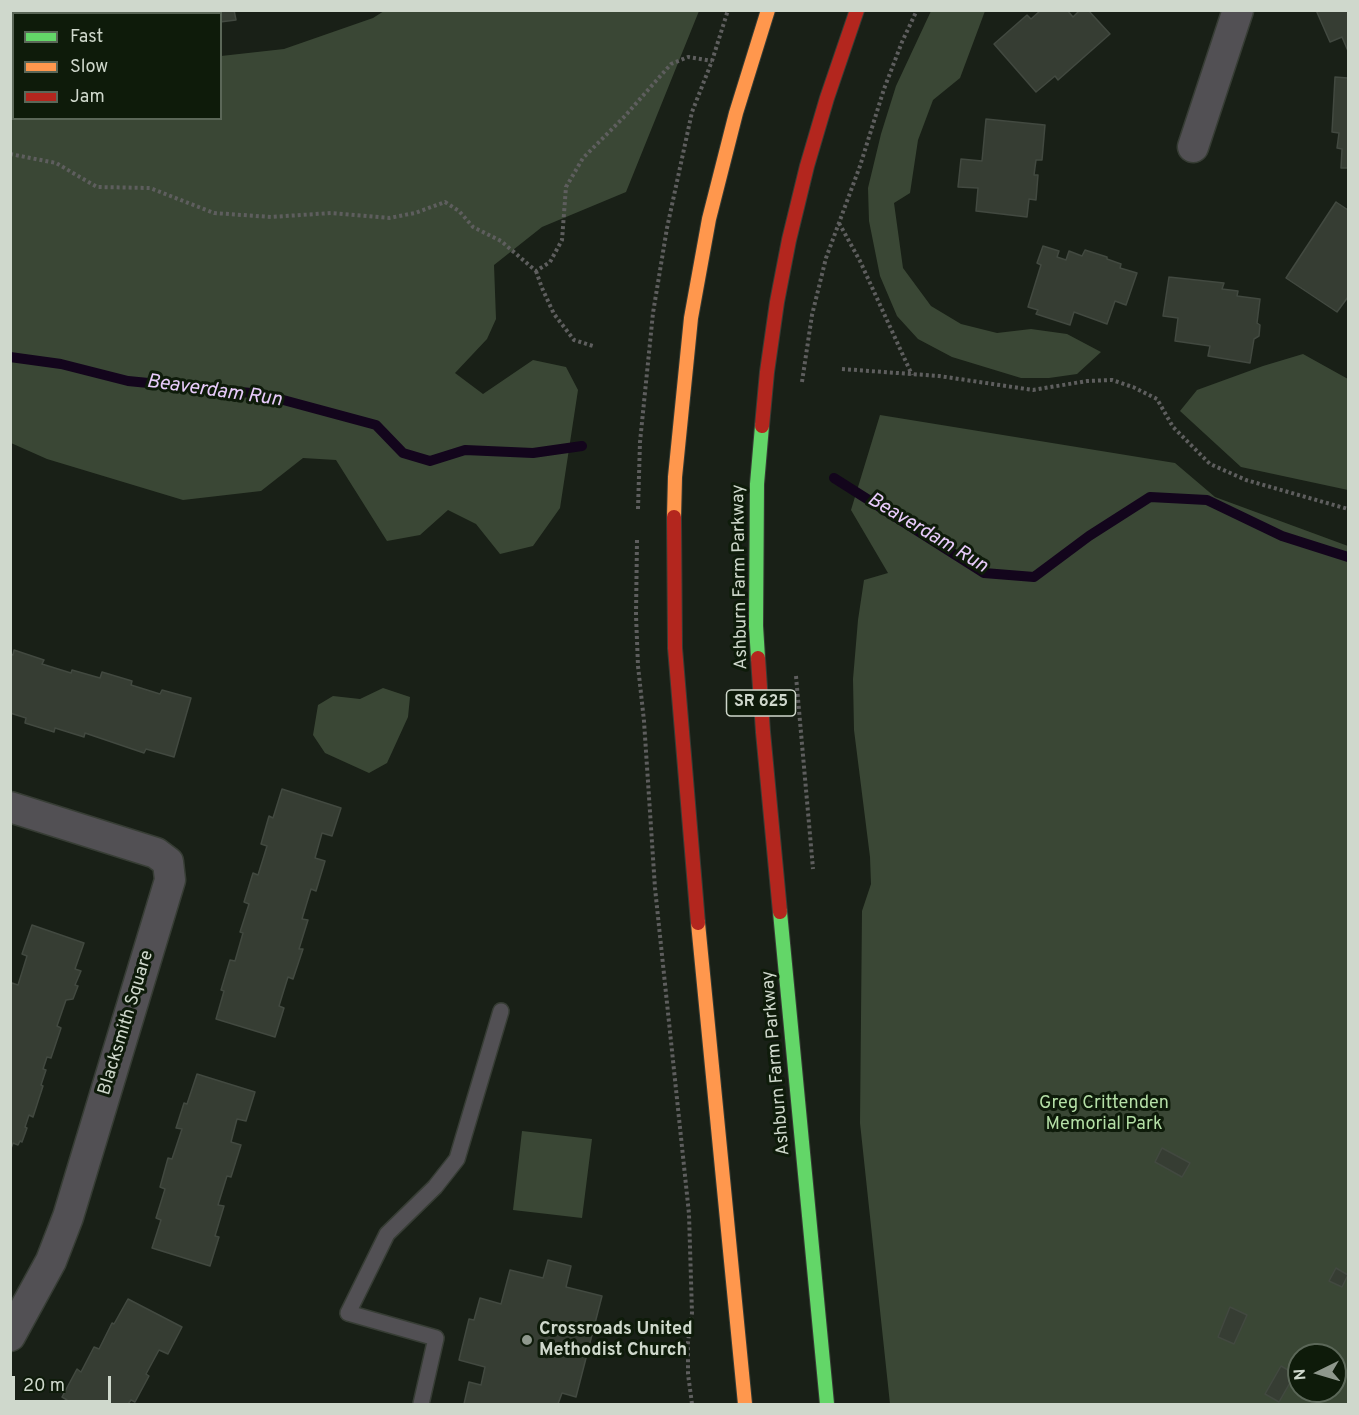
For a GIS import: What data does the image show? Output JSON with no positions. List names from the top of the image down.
{
  "streets": {
    "main road": ["Ashburn Farm Parkway", "SR 625"],
    "street": ["Blacksmith Square"]
  },
  "water": ["Beaverdam Run"],
  "parks": ["Greg Crittenden Memorial Park"],
  "places": ["Crossroads United Methodist Church"],
  "legend": ["Fast", "Slow", "Jam"],
  "scale_bar": "20 m",
  "north": "left"
}
